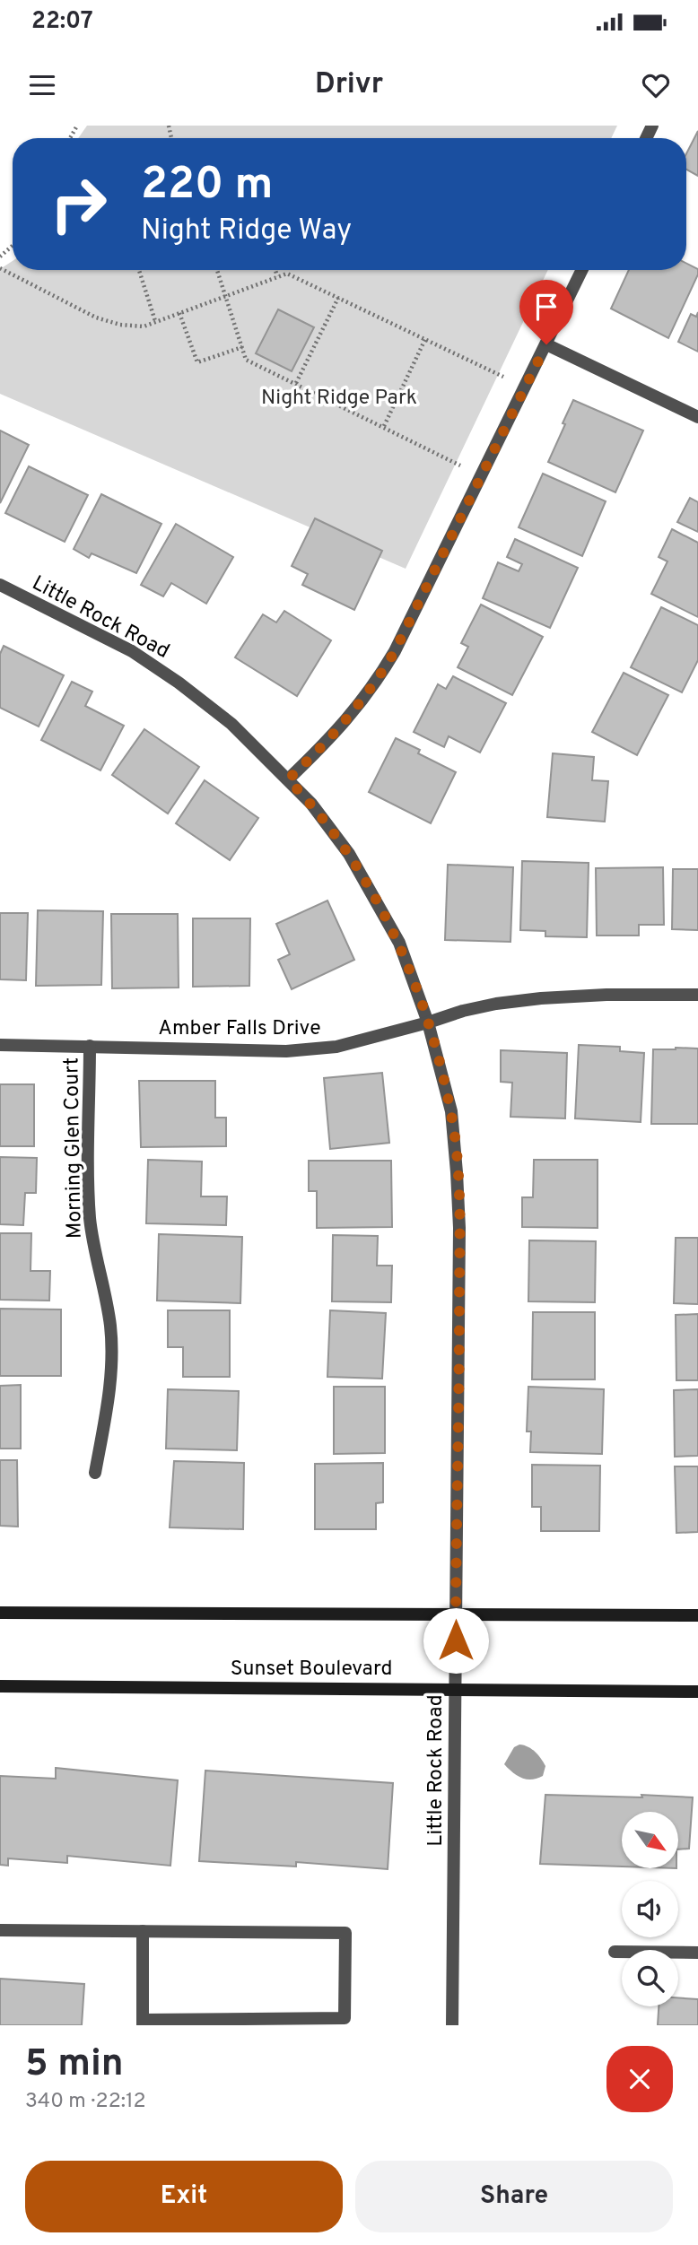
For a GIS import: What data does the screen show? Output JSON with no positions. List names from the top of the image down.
{
  "streets": {
    "main road": ["Sunset Boulevard"],
    "street": ["Little Rock Road", "Amber Falls Drive", "Morning Glen Court"]
  },
  "crossings": [
    ["Little Rock Road", "Amber Falls Drive"],
    ["Little Rock Road", "Sunset Boulevard"],
    ["Amber Falls Drive", "Morning Glen Court"]
  ],
  "parks": ["Night Ridge Park"],
  "north": "bottom right",
  "page": {
    "status": "22:07",
    "header": "Drivr",
    "turn": ["220 m", "Night Ridge Way"],
    "heading": ["5 min", "340 m · 22:12"],
    "buttons": ["Exit", "Share"]
  }
}
